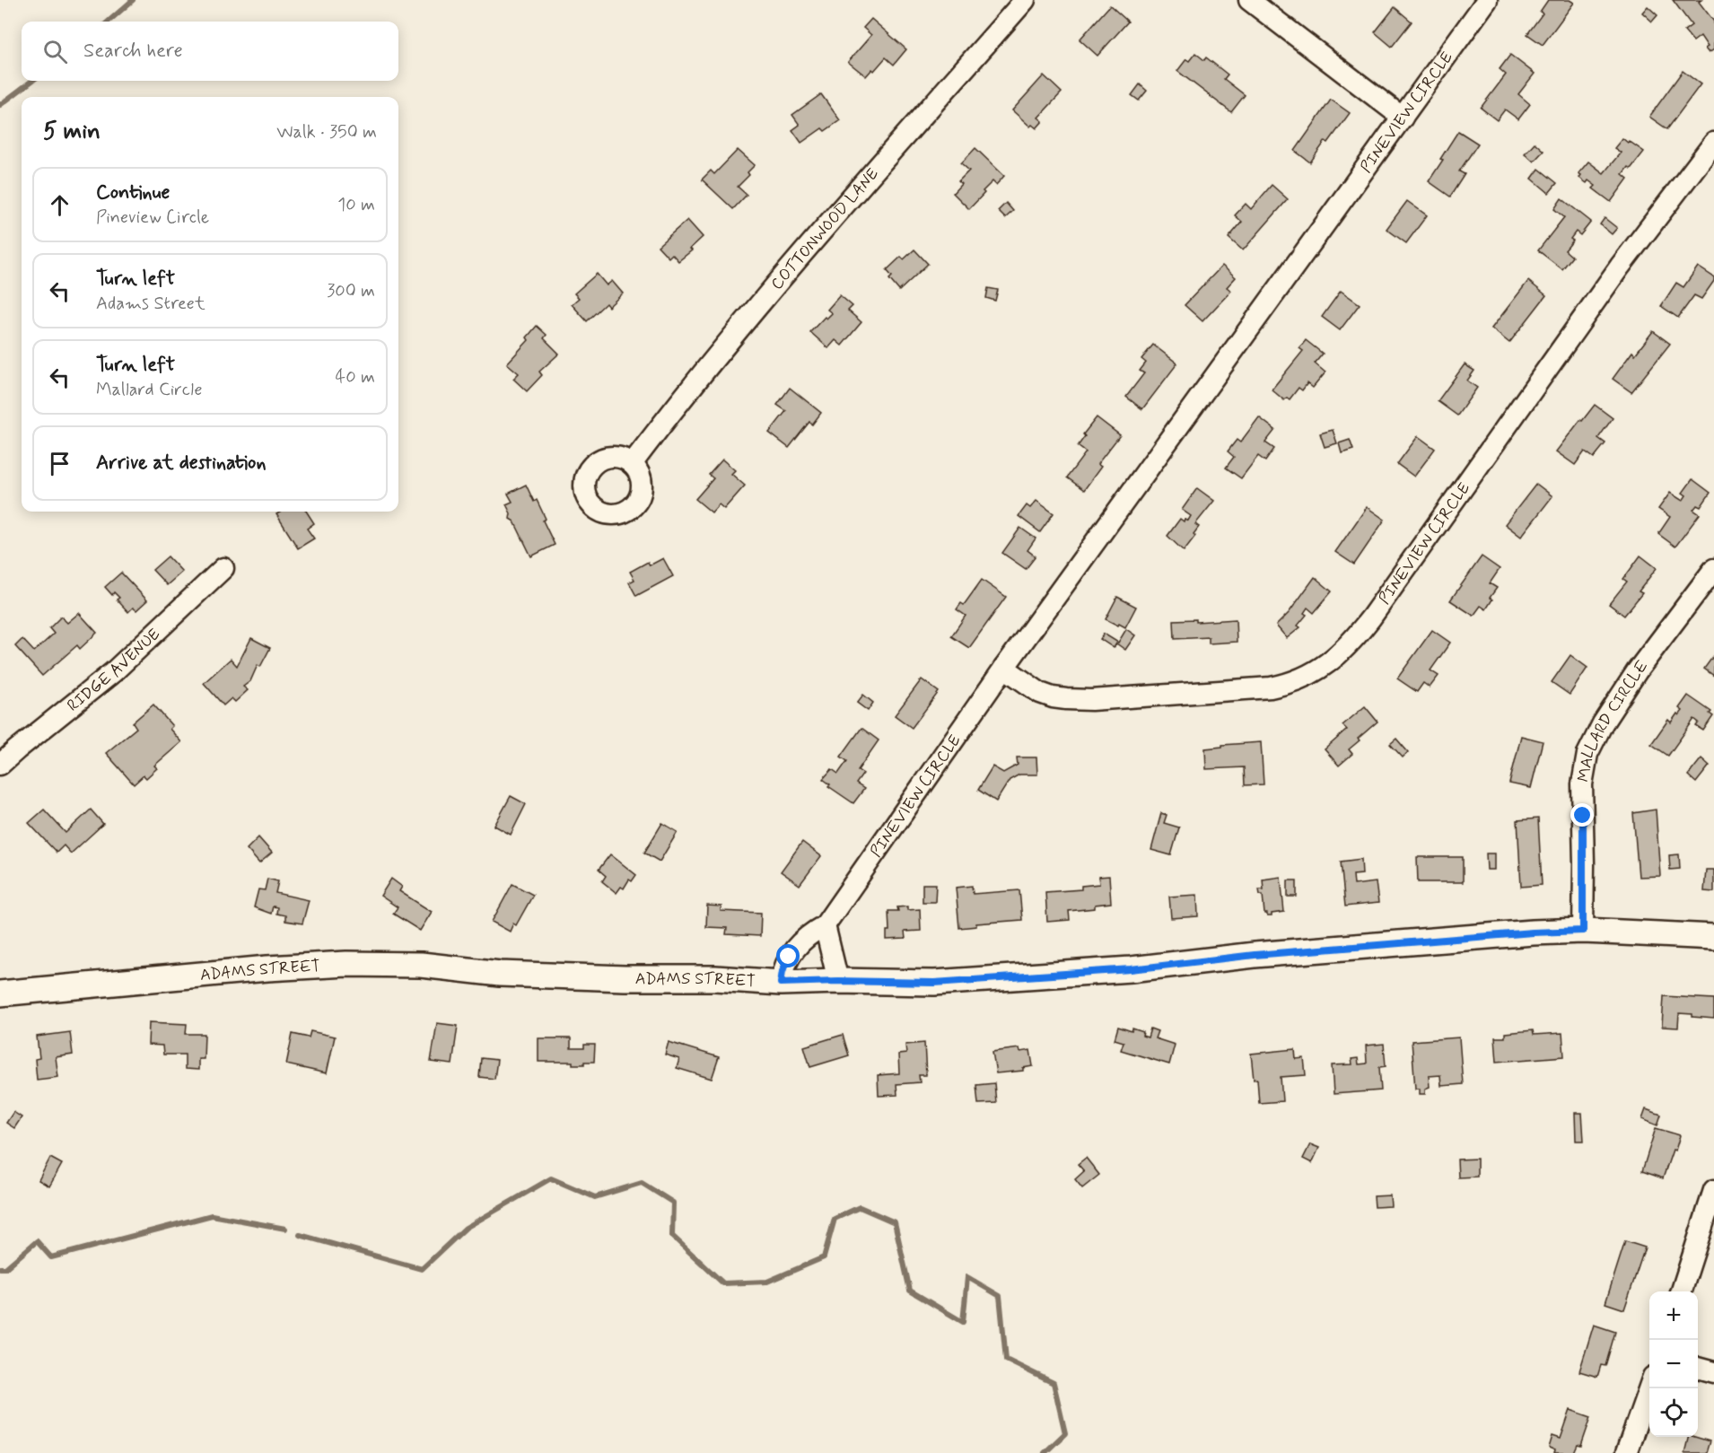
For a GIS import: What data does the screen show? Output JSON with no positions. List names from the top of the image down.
{
  "streets": {
    "street": [
      "PINEVIEW CIRCLE",
      "COTTONWOOD LANE",
      "RIDGE AVENUE",
      "MALLARD CIRCLE",
      "ADAMS STREET"
    ]
  },
  "crossings": [
    ["PINEVIEW CIRCLE", "ADAMS STREET"],
    ["MALLARD CIRCLE", "ADAMS STREET"]
  ],
  "page": {
    "search": "Search here",
    "heading": ["5 min", "Walk · 350 m"],
    "list": [
      ["Continue", "Pineview Circle", "10 m"],
      ["Turn left", "Adams Street", "300 m"],
      ["Turn left", "Mallard Circle", "40 m"],
      "Arrive at destination"
    ],
    "map_buttons": ["+", "−"]
  }
}
